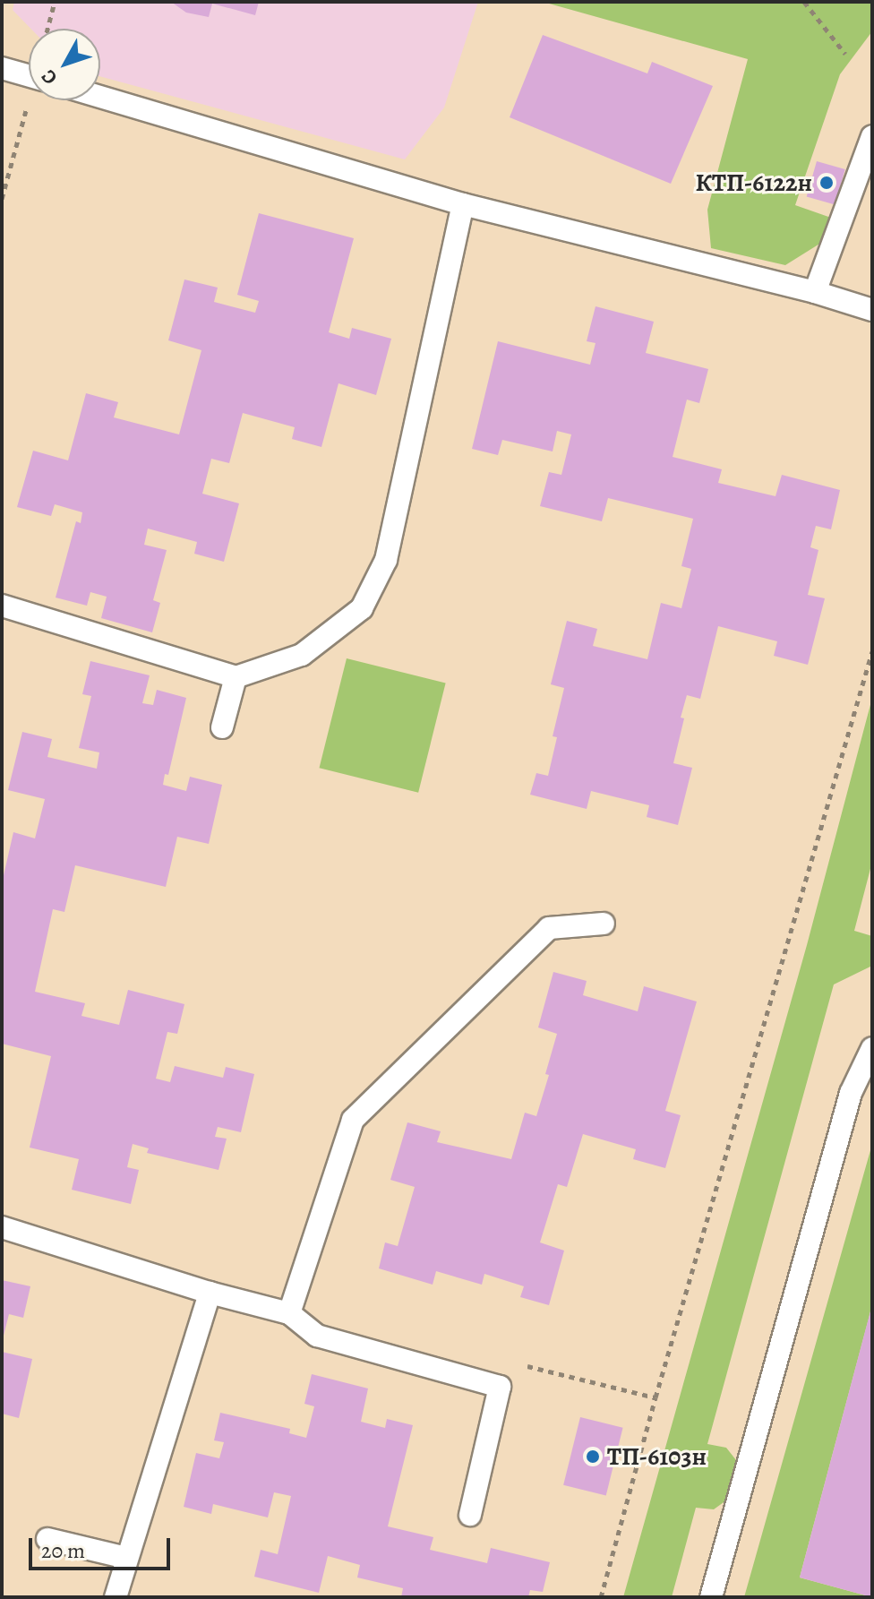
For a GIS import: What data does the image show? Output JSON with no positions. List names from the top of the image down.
{
  "places": ["КТП-6122н", "ТП-6103н"],
  "scale_bar": "20 m",
  "north": "bottom left"
}
